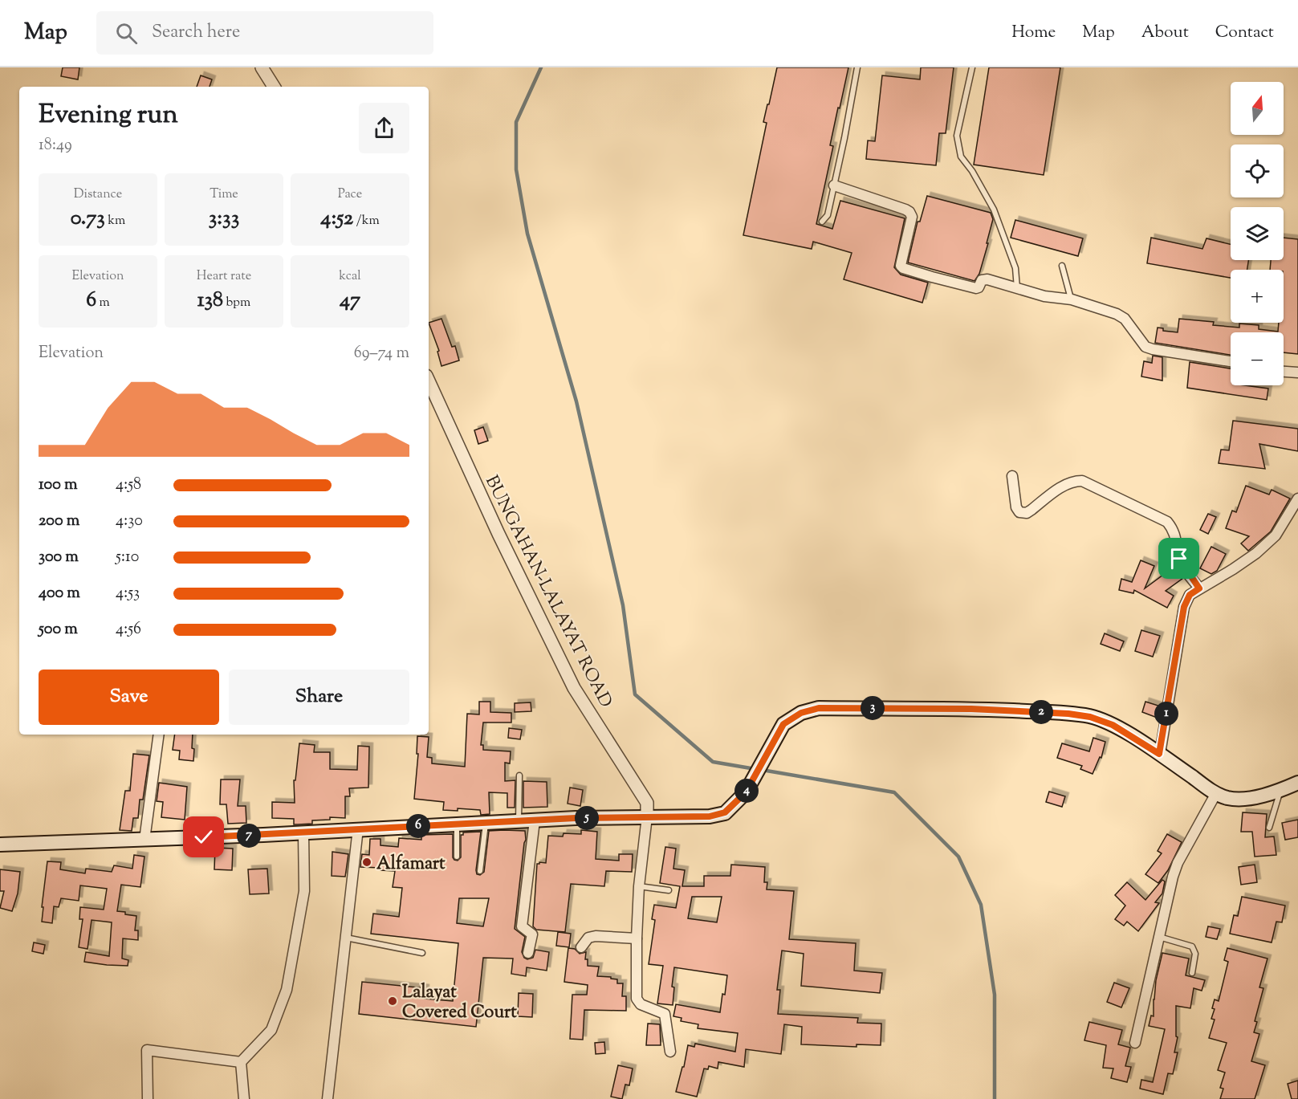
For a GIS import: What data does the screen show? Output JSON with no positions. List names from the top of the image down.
{
  "streets": {
    "street": ["BUNGAHAN-LALAYAT ROAD"]
  },
  "places": ["Alfamart", "Lalayat Covered Court"],
  "north": "top",
  "page": {
    "header": "Map",
    "search": "Search here",
    "nav": [
      "Home",
      "Map",
      "About",
      "Contact"
    ],
    "map_buttons": ["+", "−"],
    "heading": ["Evening run", "18:49"],
    "stats": [
      ["Distance", "0.73 km"],
      ["Time", "3:33"],
      ["Pace", "4:52 /km"],
      ["Elevation", "6 m"],
      ["Heart rate", "138 bpm"],
      ["kcal", "47"]
    ],
    "chart": ["Elevation", "69–74 m"],
    "list": [
      {
        "name": "100 m",
        "note": "4:58"
      },
      {
        "name": "200 m",
        "note": "4:30"
      },
      {
        "name": "300 m",
        "note": "5:10"
      },
      {
        "name": "400 m",
        "note": "4:53"
      },
      {
        "name": "500 m",
        "note": "4:56"
      }
    ],
    "buttons": ["Save", "Share"],
    "pins": [
      "3",
      "2",
      "1",
      "4",
      "5",
      "6",
      "7"
    ]
  }
}
